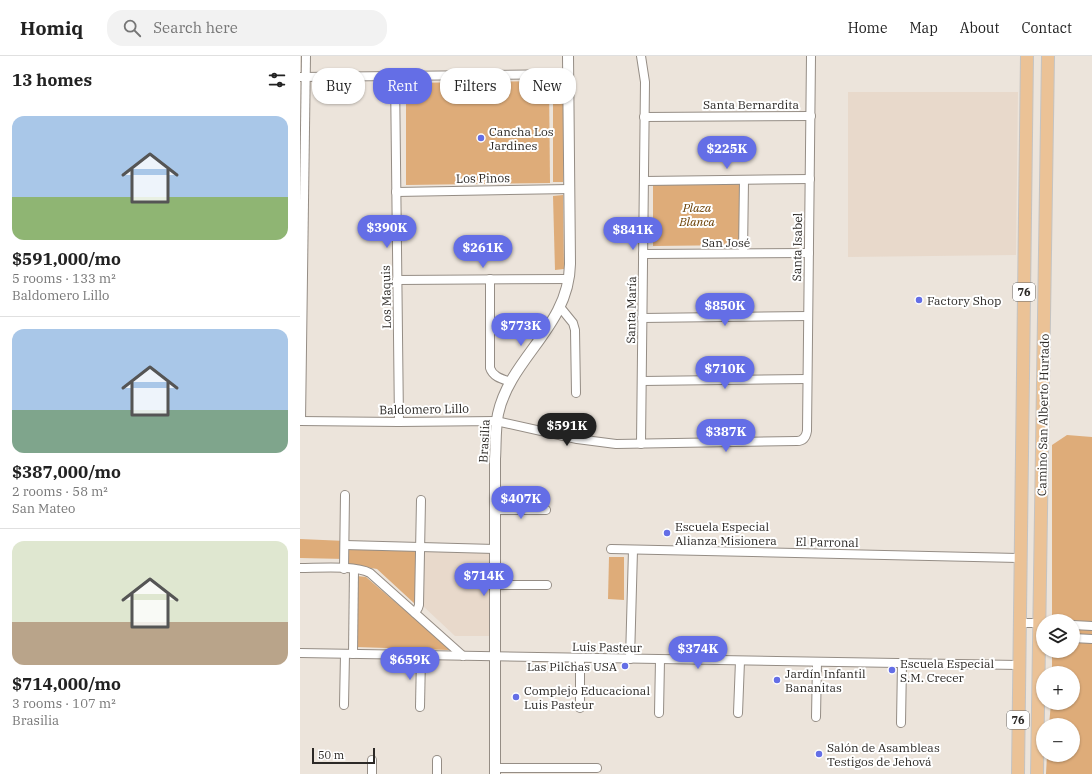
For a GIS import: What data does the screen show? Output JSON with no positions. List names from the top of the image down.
{
  "streets": {
    "main road": ["76", "Camino San Alberto Hurtado"],
    "street": [
      "Santa Bernardita",
      "Los Pinos",
      "San José",
      "Santa Isabel",
      "Los Maquis",
      "Santa María",
      "Baldomero Lillo",
      "Brasilia",
      "El Parronal",
      "Luis Pasteur"
    ]
  },
  "crossings": [
    ["Santa Bernardita", "Santa Isabel"],
    ["Santa Bernardita", "Santa María"],
    ["Los Pinos", "Los Maquis"],
    ["Los Pinos", "Brasilia"],
    ["San José", "Santa Isabel"],
    ["San José", "Santa María"],
    ["Santa Isabel", "Baldomero Lillo"],
    ["Los Maquis", "Baldomero Lillo"],
    ["Santa María", "Baldomero Lillo"],
    ["Baldomero Lillo", "Brasilia"],
    ["Camino San Alberto Hurtado", "El Parronal"],
    ["Camino San Alberto Hurtado", "Luis Pasteur"],
    ["Brasilia", "Luis Pasteur"]
  ],
  "parks": ["Plaza Blanca"],
  "places": [
    "Cancha Los Jardines",
    "Factory Shop",
    "Escuela Especial Alianza Misionera",
    "Las Pilchas USA",
    "Escuela Especial S.M. Crecer",
    "Jardín Infantil Bananitas",
    "Complejo Educacional Luis Pasteur",
    "Salón de Asambleas Testigos de Jehová"
  ],
  "scale_bar": "50 m",
  "page": {
    "header": "Homiq",
    "search": "Search here",
    "nav": [
      "Home",
      "Map",
      "About",
      "Contact"
    ],
    "heading": "13 homes",
    "chip": [
      "Buy",
      "Rent",
      "Filters",
      "New"
    ],
    "list": [
      {
        "name": "$591,000/mo",
        "note": "5 rooms · 133 m² · Baldomero Lillo"
      },
      {
        "name": "$387,000/mo",
        "note": "2 rooms · 58 m² · San Mateo"
      },
      {
        "name": "$714,000/mo",
        "note": "3 rooms · 107 m² · Brasilia"
      }
    ],
    "price": [
      "$225K",
      "$390K",
      "$841K",
      "$261K",
      "$850K",
      "$773K",
      "$710K",
      "$591K",
      "$387K",
      "$407K",
      "$714K",
      "$374K",
      "$659K"
    ],
    "map_buttons": ["+", "−"],
    "scale": "50 m"
  }
}
